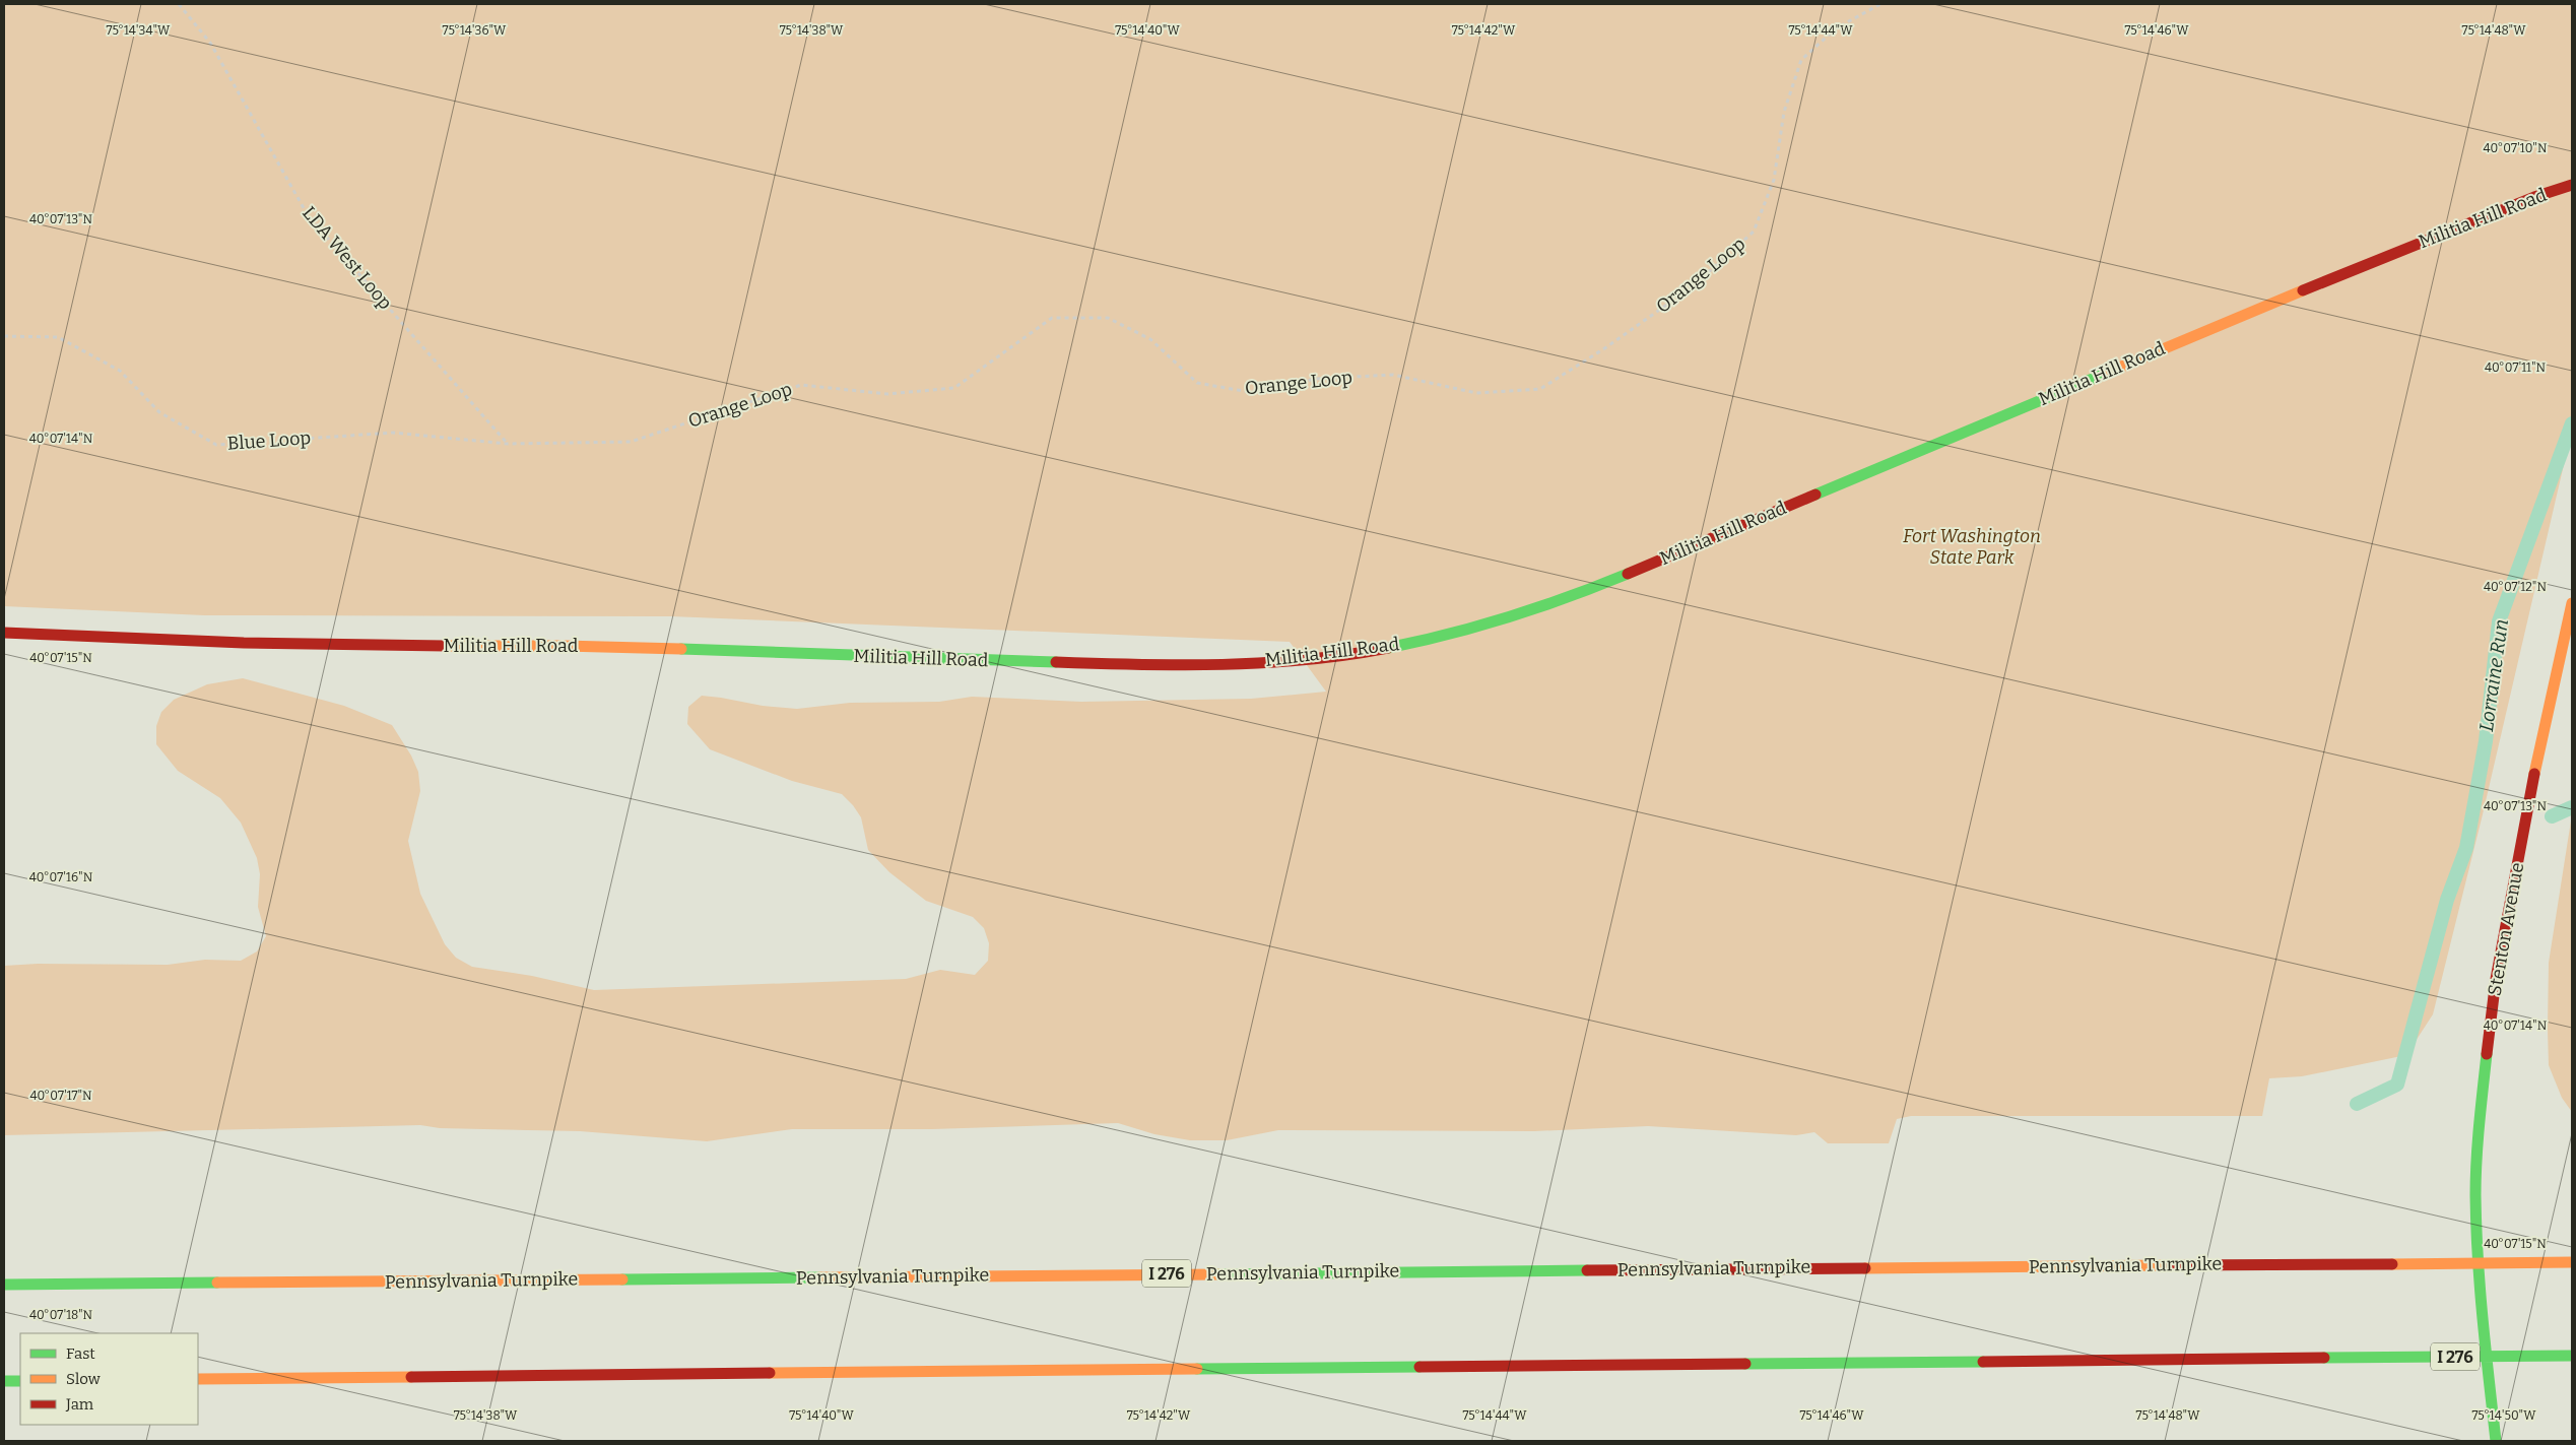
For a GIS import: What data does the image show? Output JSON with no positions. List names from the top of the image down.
{
  "streets": {
    "main road": [
      "Militia Hill Road",
      "Stenton Avenue",
      "Pennsylvania Turnpike",
      "I 276"
    ],
    "path": ["LDA West Loop", "Orange Loop", "Blue Loop"]
  },
  "crossings": [
    ["LDA West Loop", "Orange Loop"],
    ["LDA West Loop", "Blue Loop"],
    ["Orange Loop", "Blue Loop"]
  ],
  "water": ["Lorraine Run"],
  "parks": ["Fort Washington State Park"],
  "legend": ["Fast", "Slow", "Jam"],
  "coordinates": [
    "75°14'34\"W",
    "75°14'36\"W",
    "75°14'38\"W",
    "75°14'40\"W",
    "75°14'42\"W",
    "75°14'44\"W",
    "75°14'46\"W",
    "75°14'48\"W",
    "40°07'10\"N",
    "40°07'13\"N",
    "40°07'11\"N",
    "40°07'14\"N",
    "40°07'12\"N",
    "40°07'15\"N",
    "40°07'16\"N",
    "40°07'17\"N",
    "40°07'18\"N",
    "75°14'50\"W"
  ]
}
